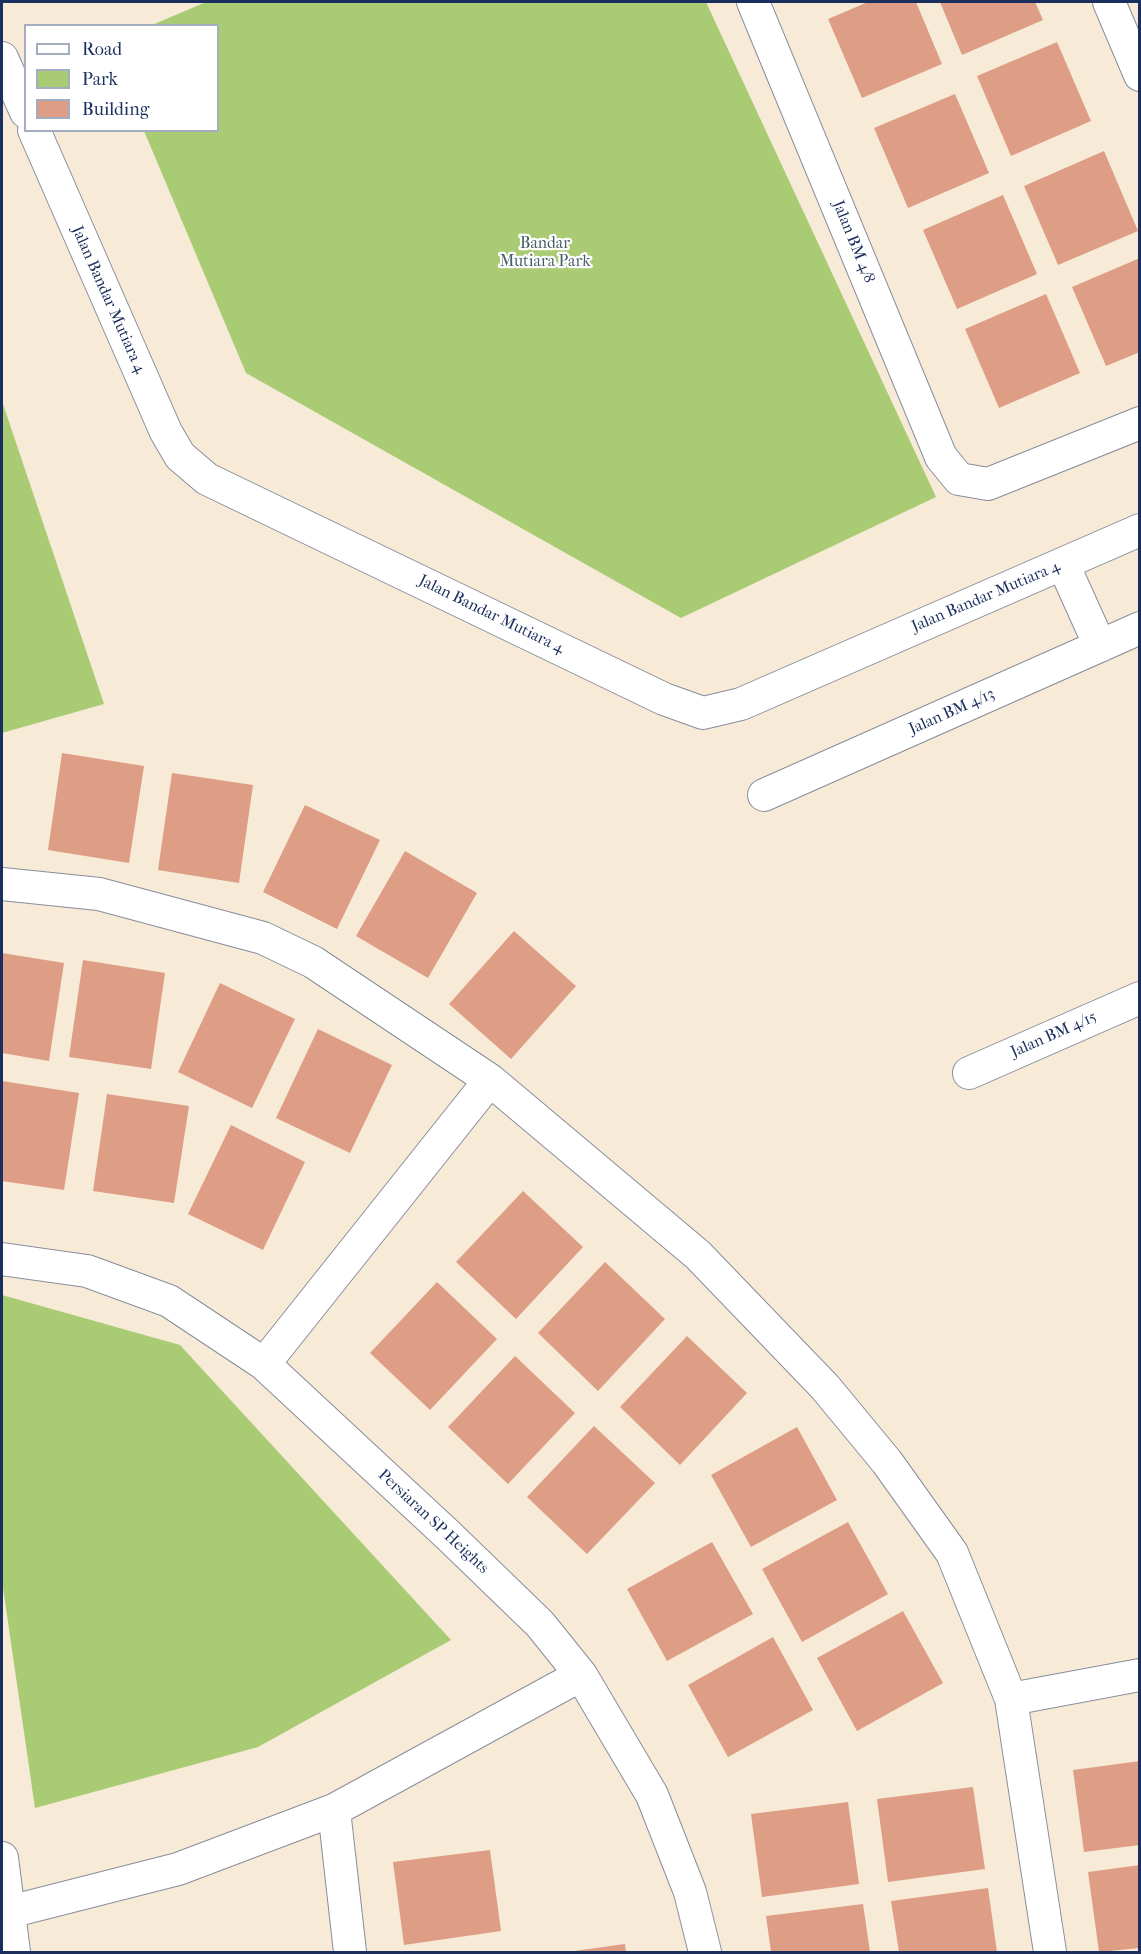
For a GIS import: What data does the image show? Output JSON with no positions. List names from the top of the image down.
{
  "streets": {
    "street": [
      "Jalan BM 4/8",
      "Jalan Bandar Mutiara 4",
      "Jalan BM 4/13",
      "Jalan BM 4/15",
      "Persiaran SP Heights"
    ]
  },
  "parks": ["Bandar Mutiara Park"],
  "legend": ["Road", "Park", "Building"]
}
